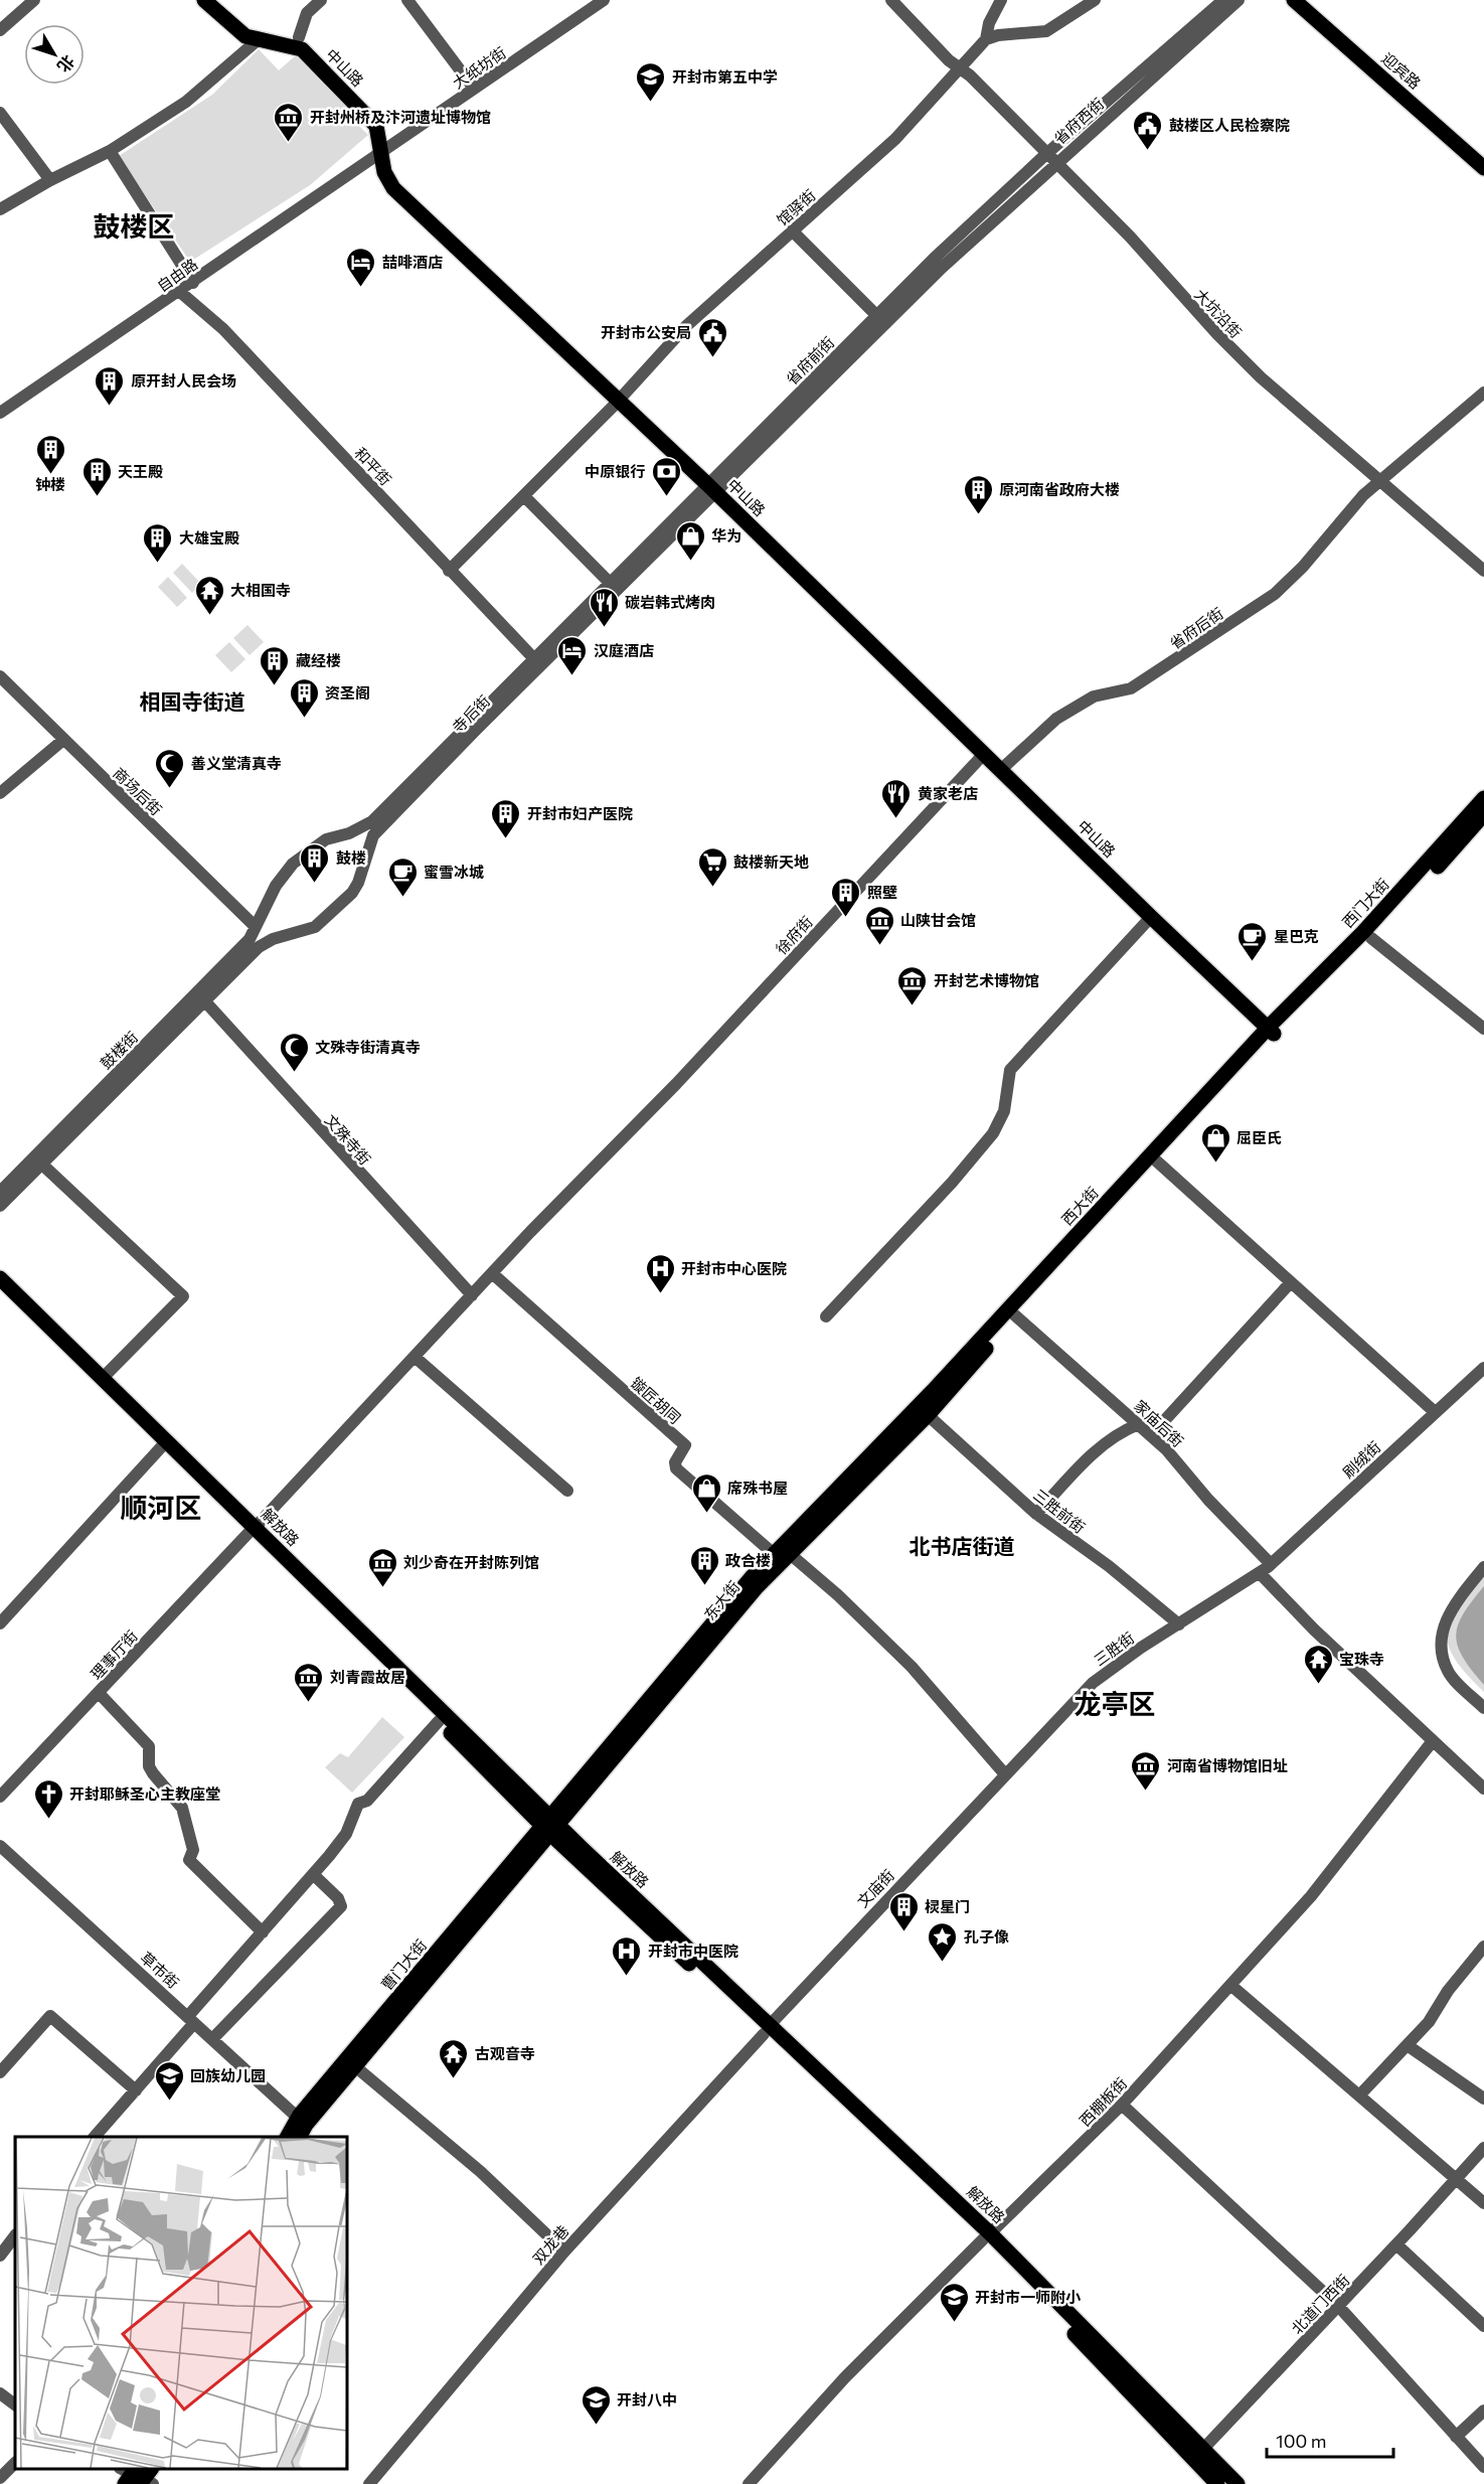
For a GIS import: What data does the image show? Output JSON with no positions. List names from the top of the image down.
{
  "streets": {
    "main road": [
      "中山路",
      "迎宾路",
      "西门大街",
      "西大街",
      "解放路",
      "东大街",
      "曹门大街"
    ],
    "street": [
      "大纸坊街",
      "省府西街",
      "馆驿街",
      "自由路",
      "大坑沿街",
      "省府前街",
      "和平街",
      "省府后街",
      "寺后街",
      "商场后街",
      "徐府街",
      "鼓楼街",
      "文殊寺街",
      "镟匠胡同",
      "家庙后街",
      "刷绒街",
      "三胜前街",
      "三胜街",
      "理事厅街",
      "文庙街",
      "草市街",
      "西棚板街",
      "双龙巷",
      "北道门西街"
    ]
  },
  "crossings": [
    ["中山路", "大纸坊街"],
    ["中山路", "馆驿街"],
    ["中山路", "自由路"],
    ["中山路", "省府前街"],
    ["中山路", "省府后街"],
    ["中山路", "寺后街"],
    ["中山路", "西门大街"],
    ["中山路", "徐府街"],
    ["中山路", "西大街"],
    ["大纸坊街", "自由路"],
    ["省府西街", "大坑沿街"],
    ["省府西街", "省府前街"],
    ["馆驿街", "大坑沿街"],
    ["馆驿街", "和平街"],
    ["自由路", "和平街"],
    ["大坑沿街", "省府后街"],
    ["省府前街", "寺后街"],
    ["和平街", "寺后街"],
    ["寺后街", "商场后街"],
    ["寺后街", "鼓楼街"],
    ["商场后街", "鼓楼街"],
    ["西门大街", "西大街"],
    ["徐府街", "文殊寺街"],
    ["徐府街", "镟匠胡同"],
    ["徐府街", "理事厅街"],
    ["鼓楼街", "文殊寺街"],
    ["西大街", "家庙后街"],
    ["西大街", "三胜前街"],
    ["西大街", "东大街"],
    ["镟匠胡同", "东大街"],
    ["家庙后街", "刷绒街"],
    ["刷绒街", "三胜街"],
    ["三胜前街", "东大街"],
    ["三胜前街", "三胜街"],
    ["解放路", "东大街"],
    ["解放路", "理事厅街"],
    ["解放路", "文庙街"],
    ["解放路", "曹门大街"],
    ["解放路", "西棚板街"],
    ["解放路", "双龙巷"],
    ["解放路", "北道门西街"],
    ["东大街", "曹门大街"],
    ["三胜街", "文庙街"],
    ["文庙街", "双龙巷"],
    ["曹门大街", "草市街"]
  ],
  "districts": [
    "鼓楼区",
    "相国寺街道",
    "顺河区",
    "北书店街道",
    "龙亭区"
  ],
  "places": {
    "school or university": [
      "开封市第五中学",
      "回族幼儿园",
      "开封市一师附小",
      "开封八中"
    ],
    "museum": [
      "开封州桥及汴河遗址博物馆",
      "山陕甘会馆",
      "开封艺术博物馆",
      "刘少奇在开封陈列馆",
      "刘青霞故居",
      "河南省博物馆旧址"
    ],
    "public building": ["鼓楼区人民检察院", "开封市公安局"],
    "hotel": ["喆啡酒店", "汉庭酒店"],
    "building": [
      "原开封人民会场",
      "钟楼",
      "天王殿",
      "原河南省政府大楼",
      "大雄宝殿",
      "藏经楼",
      "资圣阁",
      "开封市妇产医院",
      "鼓楼",
      "照壁",
      "政合楼",
      "棂星门"
    ],
    "bank": ["中原银行"],
    "shop": ["华为", "屈臣氏", "席殊书屋"],
    "temple": ["大相国寺", "宝珠寺", "古观音寺"],
    "restaurant": ["碳岩韩式烤肉", "黄家老店"],
    "mosque": ["善义堂清真寺", "文殊寺街清真寺"],
    "supermarket": ["鼓楼新天地"],
    "cafe": ["蜜雪冰城", "星巴克"],
    "hospital": ["开封市中心医院", "开封市中医院"],
    "church": ["开封耶稣圣心主教座堂"],
    "place": ["孔子像"]
  },
  "scale_bar": "100 m",
  "north": "bottom right"
}
